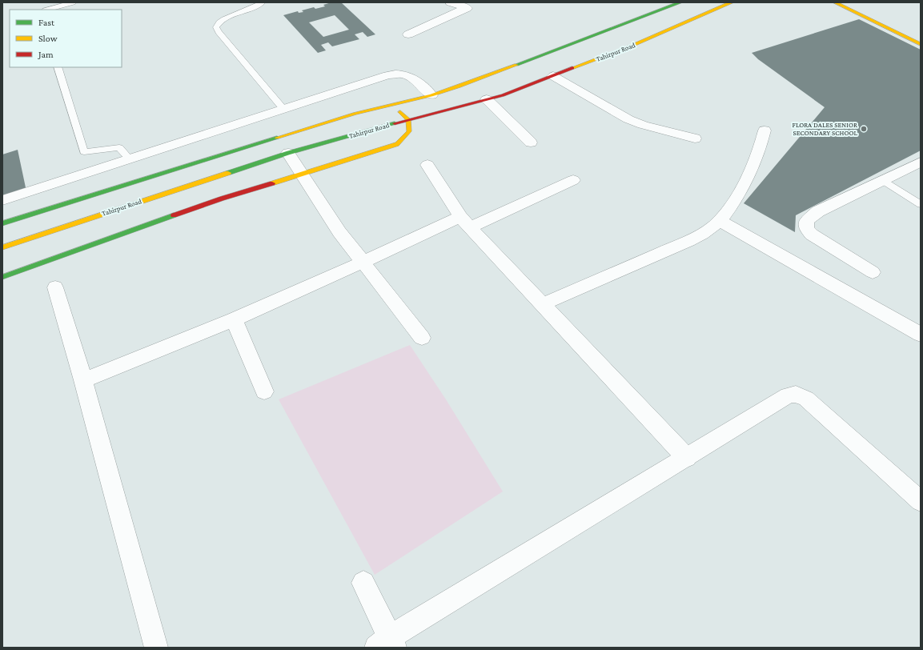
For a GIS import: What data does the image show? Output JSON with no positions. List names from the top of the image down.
{
  "streets": {
    "main road": ["Tahirpur Road"]
  },
  "places": ["FLORA DALES SENIOR SECONDARY SCHOOL"],
  "legend": ["Fast", "Slow", "Jam"]
}
